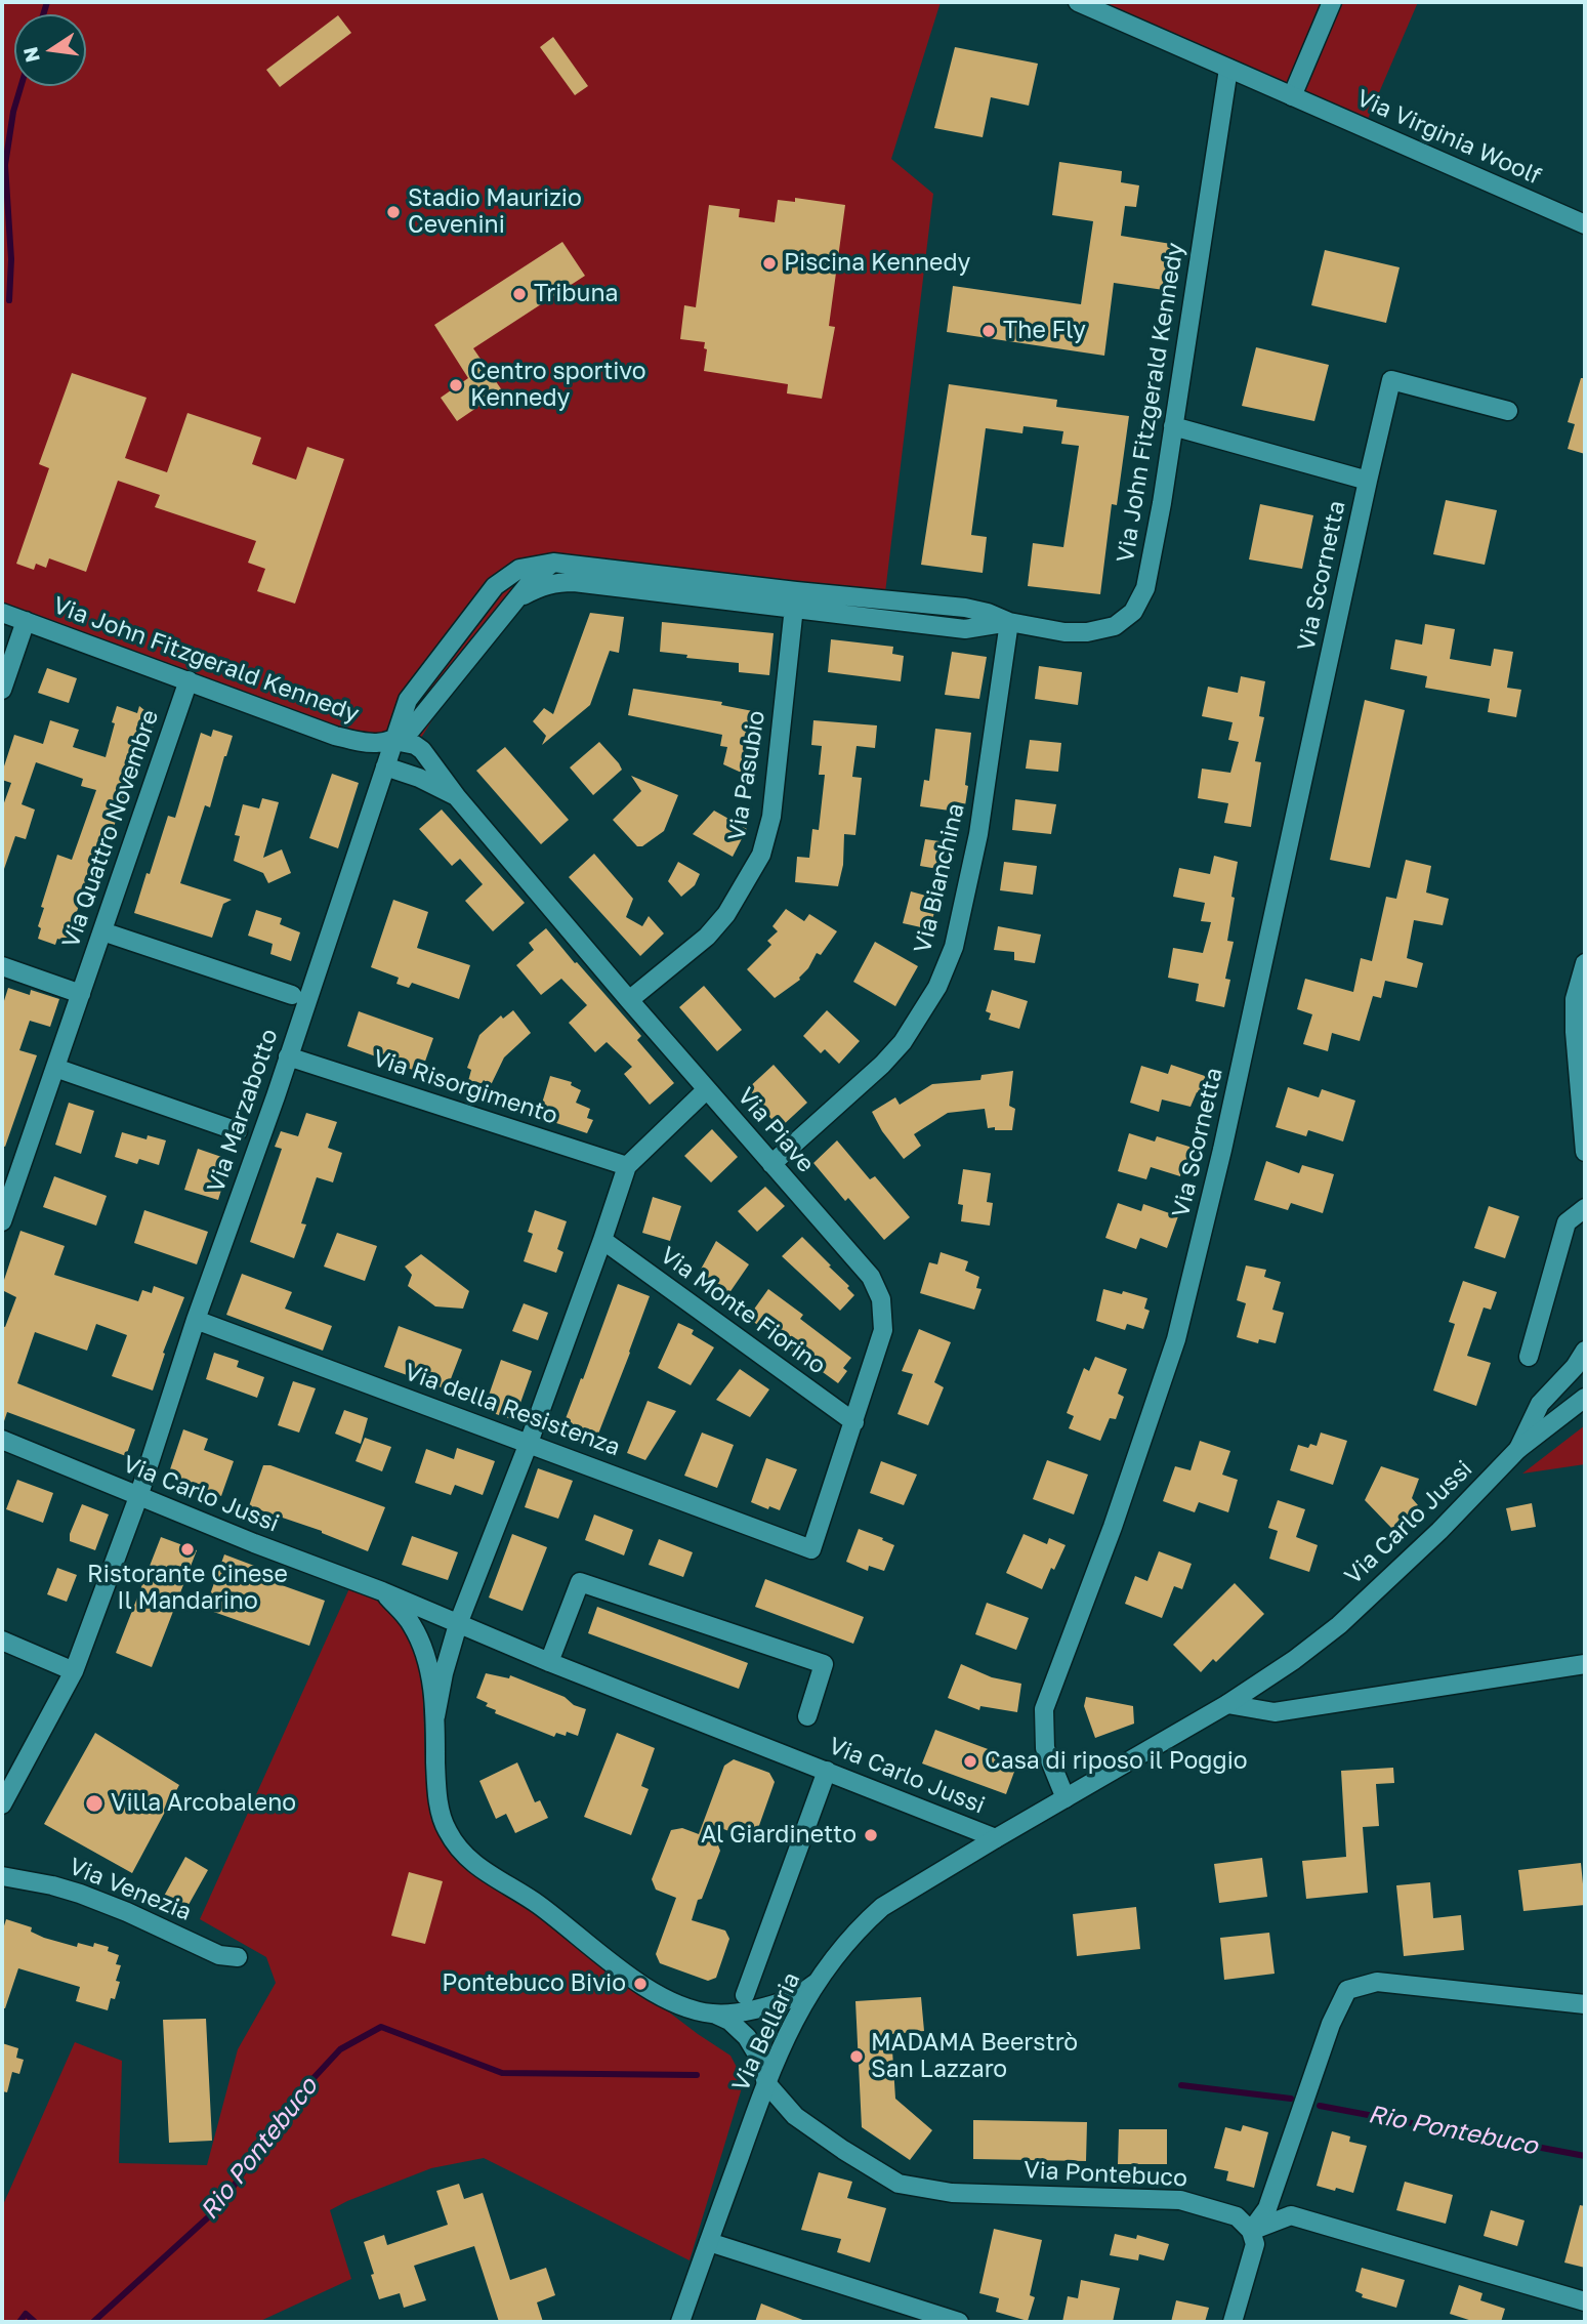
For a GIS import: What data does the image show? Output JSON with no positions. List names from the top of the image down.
{
  "streets": {
    "street": [
      "Via Virginia Woolf",
      "Via John Fitzgerald Kennedy",
      "Via Scornetta",
      "Via Pasubio",
      "Via Quattro Novembre",
      "Via Bianchina",
      "Via Risorgimento",
      "Via Marzabotto",
      "Via Piave",
      "Via Monte Fiorino",
      "Via della Resistenza",
      "Via Carlo Jussi",
      "Via Venezia",
      "Via Bellaria",
      "Via Pontebuco"
    ]
  },
  "crossings": [
    ["Via Virginia Woolf", "Via John Fitzgerald Kennedy"],
    ["Via John Fitzgerald Kennedy", "Via Scornetta"],
    ["Via John Fitzgerald Kennedy", "Via Pasubio"],
    ["Via John Fitzgerald Kennedy", "Via Quattro Novembre"],
    ["Via John Fitzgerald Kennedy", "Via Bianchina"],
    ["Via John Fitzgerald Kennedy", "Via Marzabotto"],
    ["Via John Fitzgerald Kennedy", "Via Piave"],
    ["Via Scornetta", "Via Carlo Jussi"],
    ["Via Pasubio", "Via Piave"],
    ["Via Bianchina", "Via Piave"],
    ["Via Risorgimento", "Via Marzabotto"],
    ["Via Marzabotto", "Via Piave"],
    ["Via Marzabotto", "Via della Resistenza"],
    ["Via Marzabotto", "Via Carlo Jussi"],
    ["Via Piave", "Via Monte Fiorino"],
    ["Via Piave", "Via della Resistenza"],
    ["Via Carlo Jussi", "Via Bellaria"],
    ["Via Carlo Jussi", "Via Pontebuco"],
    ["Via Bellaria", "Via Pontebuco"]
  ],
  "water": ["Rio Pontebuco"],
  "places": [
    "Stadio Maurizio Cevenini",
    "Piscina Kennedy",
    "Tribuna",
    "The Fly",
    "Centro sportivo Kennedy",
    "Ristorante Cinese Il Mandarino",
    "Casa di riposo il Poggio",
    "Villa Arcobaleno",
    "Al Giardinetto",
    "Pontebuco Bivio",
    "MADAMA Beerstrò San Lazzaro"
  ],
  "north": "left"
}
